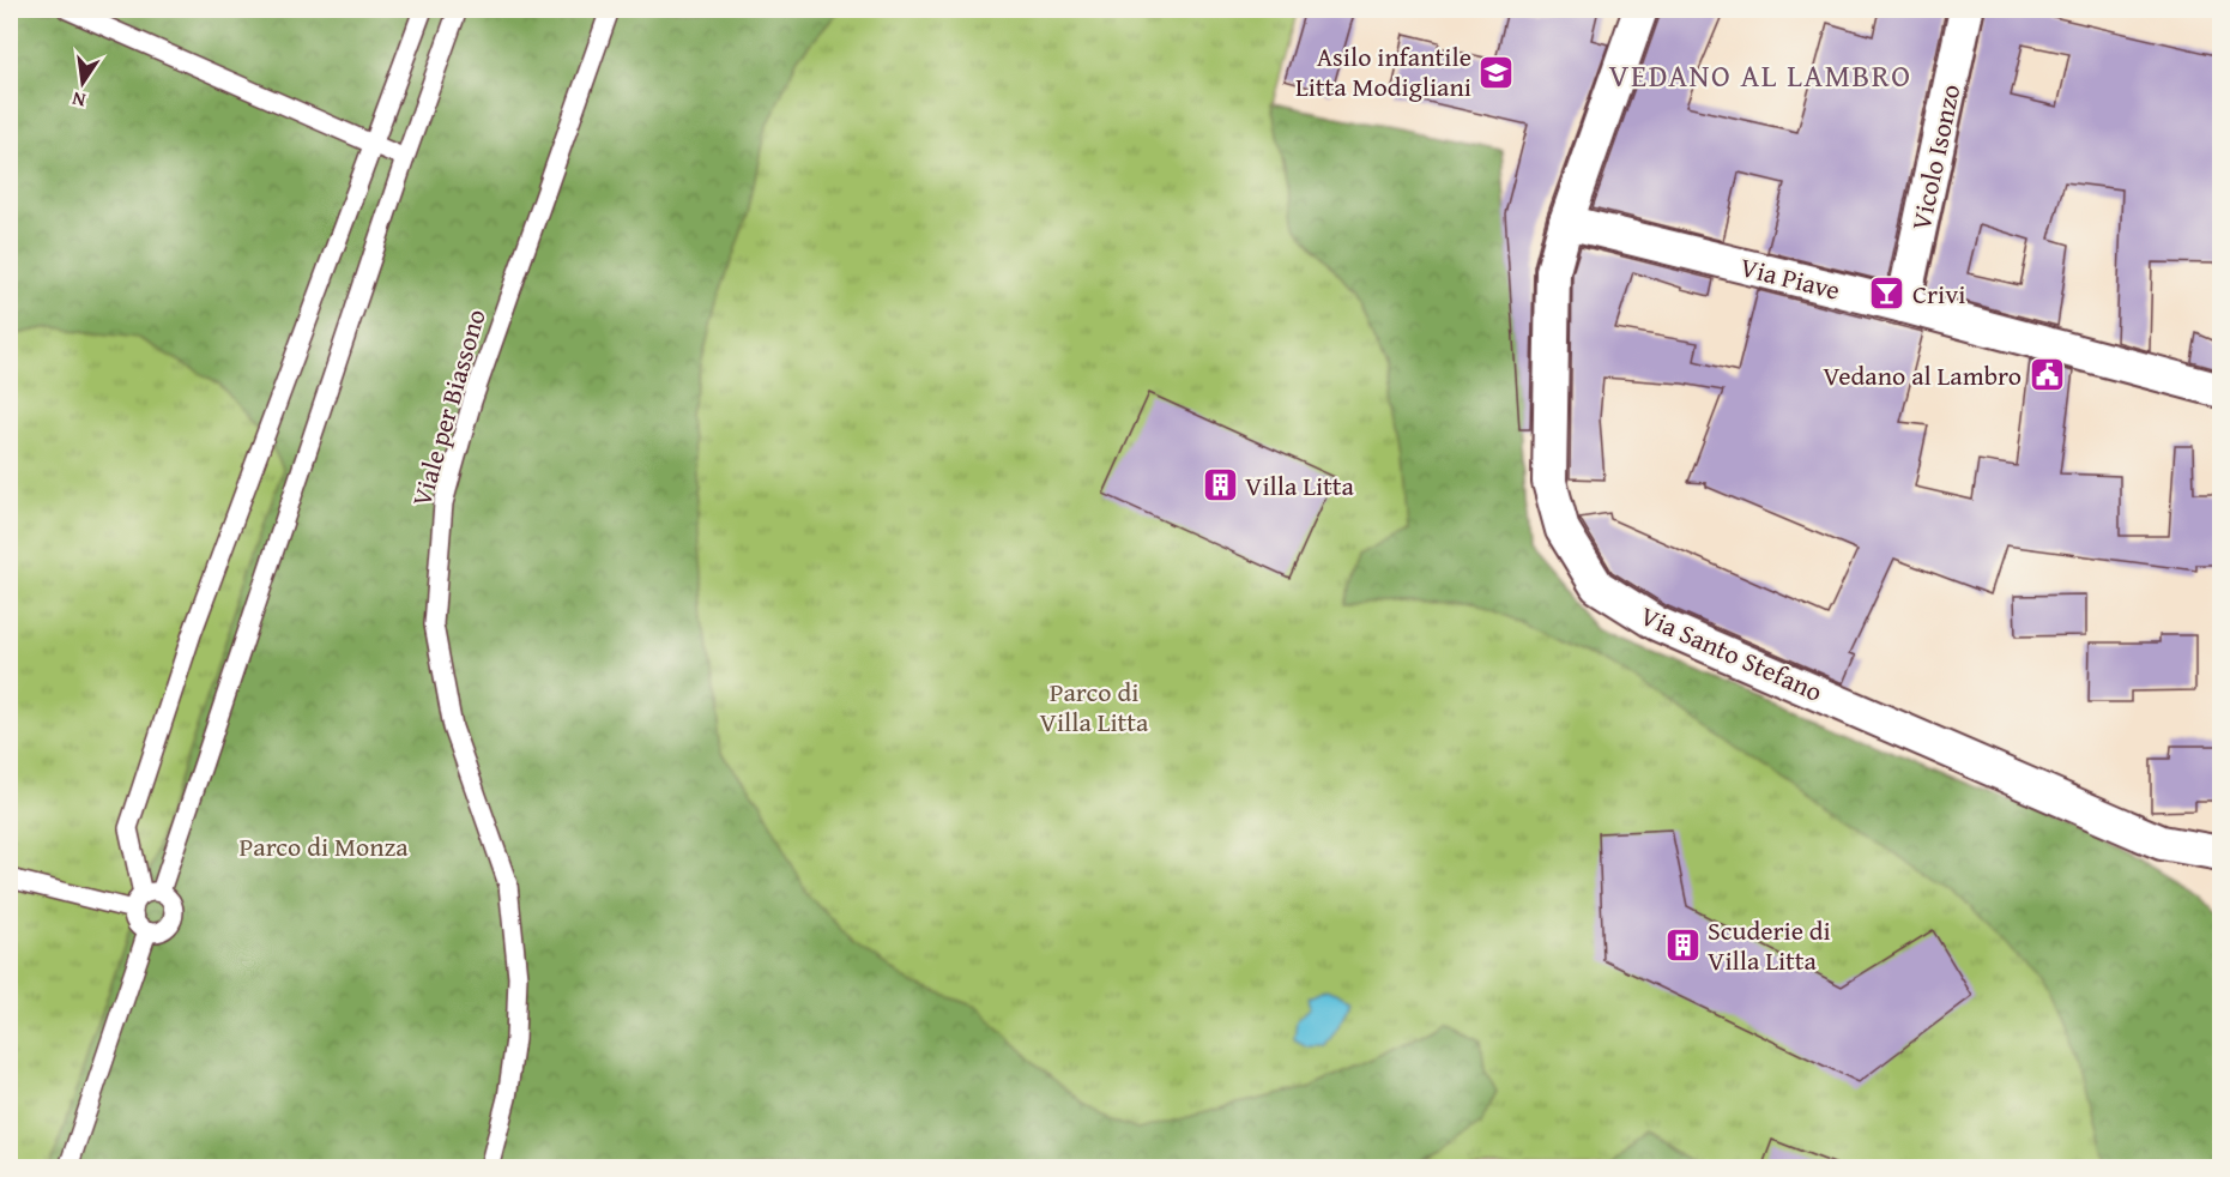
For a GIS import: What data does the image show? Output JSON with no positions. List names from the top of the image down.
{
  "streets": {
    "street": ["Vicolo Isonzo", "Via Piave", "Via Santo Stefano"],
    "lane": ["Viale per Biassono"]
  },
  "crossings": [
    ["Vicolo Isonzo", "Via Piave"],
    ["Via Piave", "Via Santo Stefano"]
  ],
  "districts": ["VEDANO AL LAMBRO"],
  "parks": ["Parco di Villa Litta", "Parco di Monza"],
  "places": {
    "school or university": ["Asilo infantile Litta Modigliani"],
    "bar": ["Crivi"],
    "public building": ["Vedano al Lambro"],
    "building": ["Villa Litta", "Scuderie di Villa Litta"]
  },
  "north": "bottom"
}
